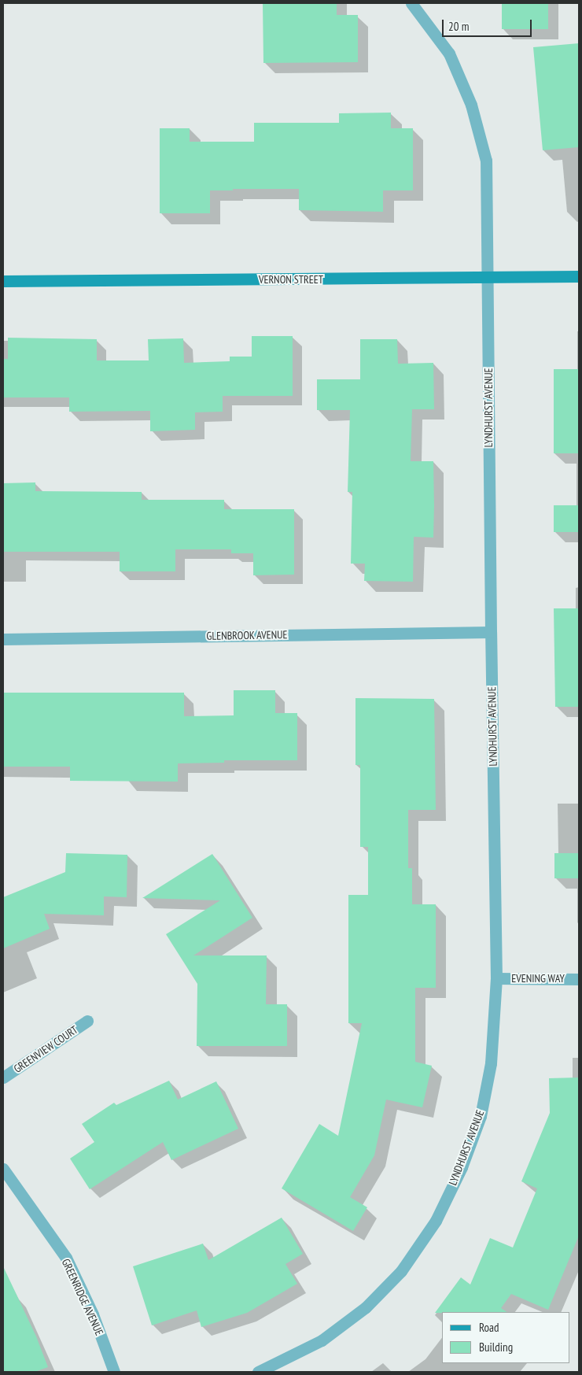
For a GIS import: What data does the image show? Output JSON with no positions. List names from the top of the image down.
{
  "streets": {
    "street": [
      "VERNON STREET",
      "LYNDHURST AVENUE",
      "GLENBROOK AVENUE",
      "EVENING WAY",
      "GREENVIEW COURT",
      "GREENRIDGE AVENUE"
    ]
  },
  "crossings": [
    ["VERNON STREET", "LYNDHURST AVENUE"],
    ["LYNDHURST AVENUE", "GLENBROOK AVENUE"],
    ["LYNDHURST AVENUE", "EVENING WAY"]
  ],
  "legend": ["Road", "Building"],
  "scale_bar": "20 m"
}
